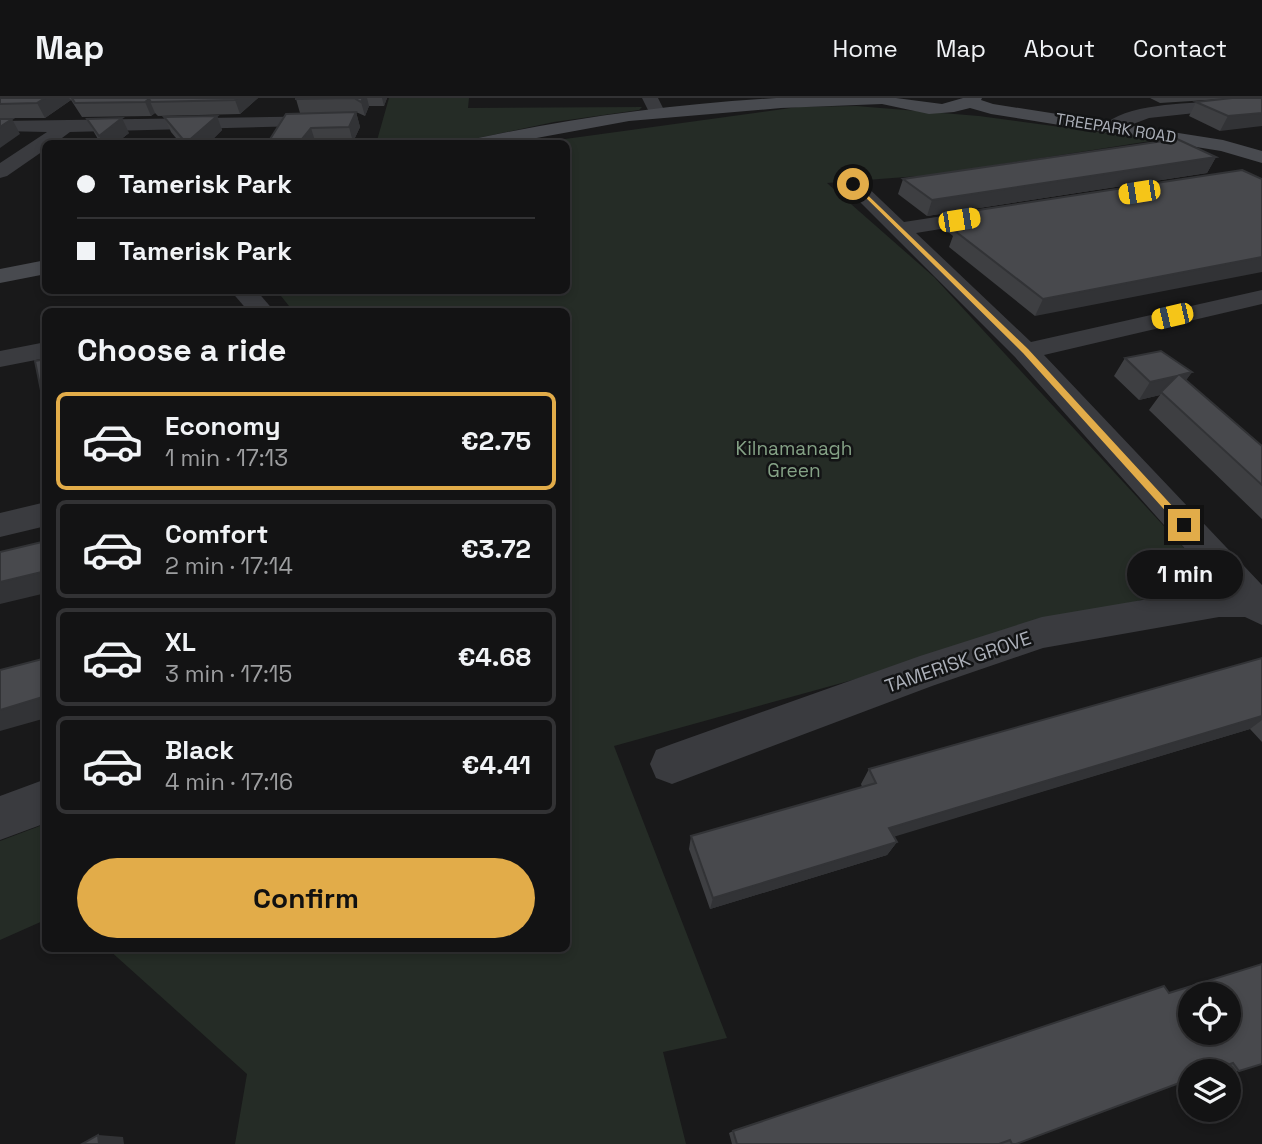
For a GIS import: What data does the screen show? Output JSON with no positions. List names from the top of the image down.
{
  "streets": {
    "street": ["TREEPARK ROAD", "TAMERISK GROVE"]
  },
  "parks": ["Kilnamanagh Green"],
  "page": {
    "header": "Map",
    "nav": [
      "Home",
      "Map",
      "About",
      "Contact"
    ],
    "banner": ["Tamerisk Park", "Tamerisk Park"],
    "heading": "Choose a ride",
    "list": [
      {
        "name": "Economy",
        "note": "1 min · 17:13",
        "value": "€2.75"
      },
      {
        "name": "Comfort",
        "note": "2 min · 17:14",
        "value": "€3.72"
      },
      {
        "name": "XL",
        "note": "3 min · 17:15",
        "value": "€4.68"
      },
      {
        "name": "Black",
        "note": "4 min · 17:16",
        "value": "€4.41"
      }
    ],
    "bubble": "1 min",
    "buttons": "Confirm"
  }
}
